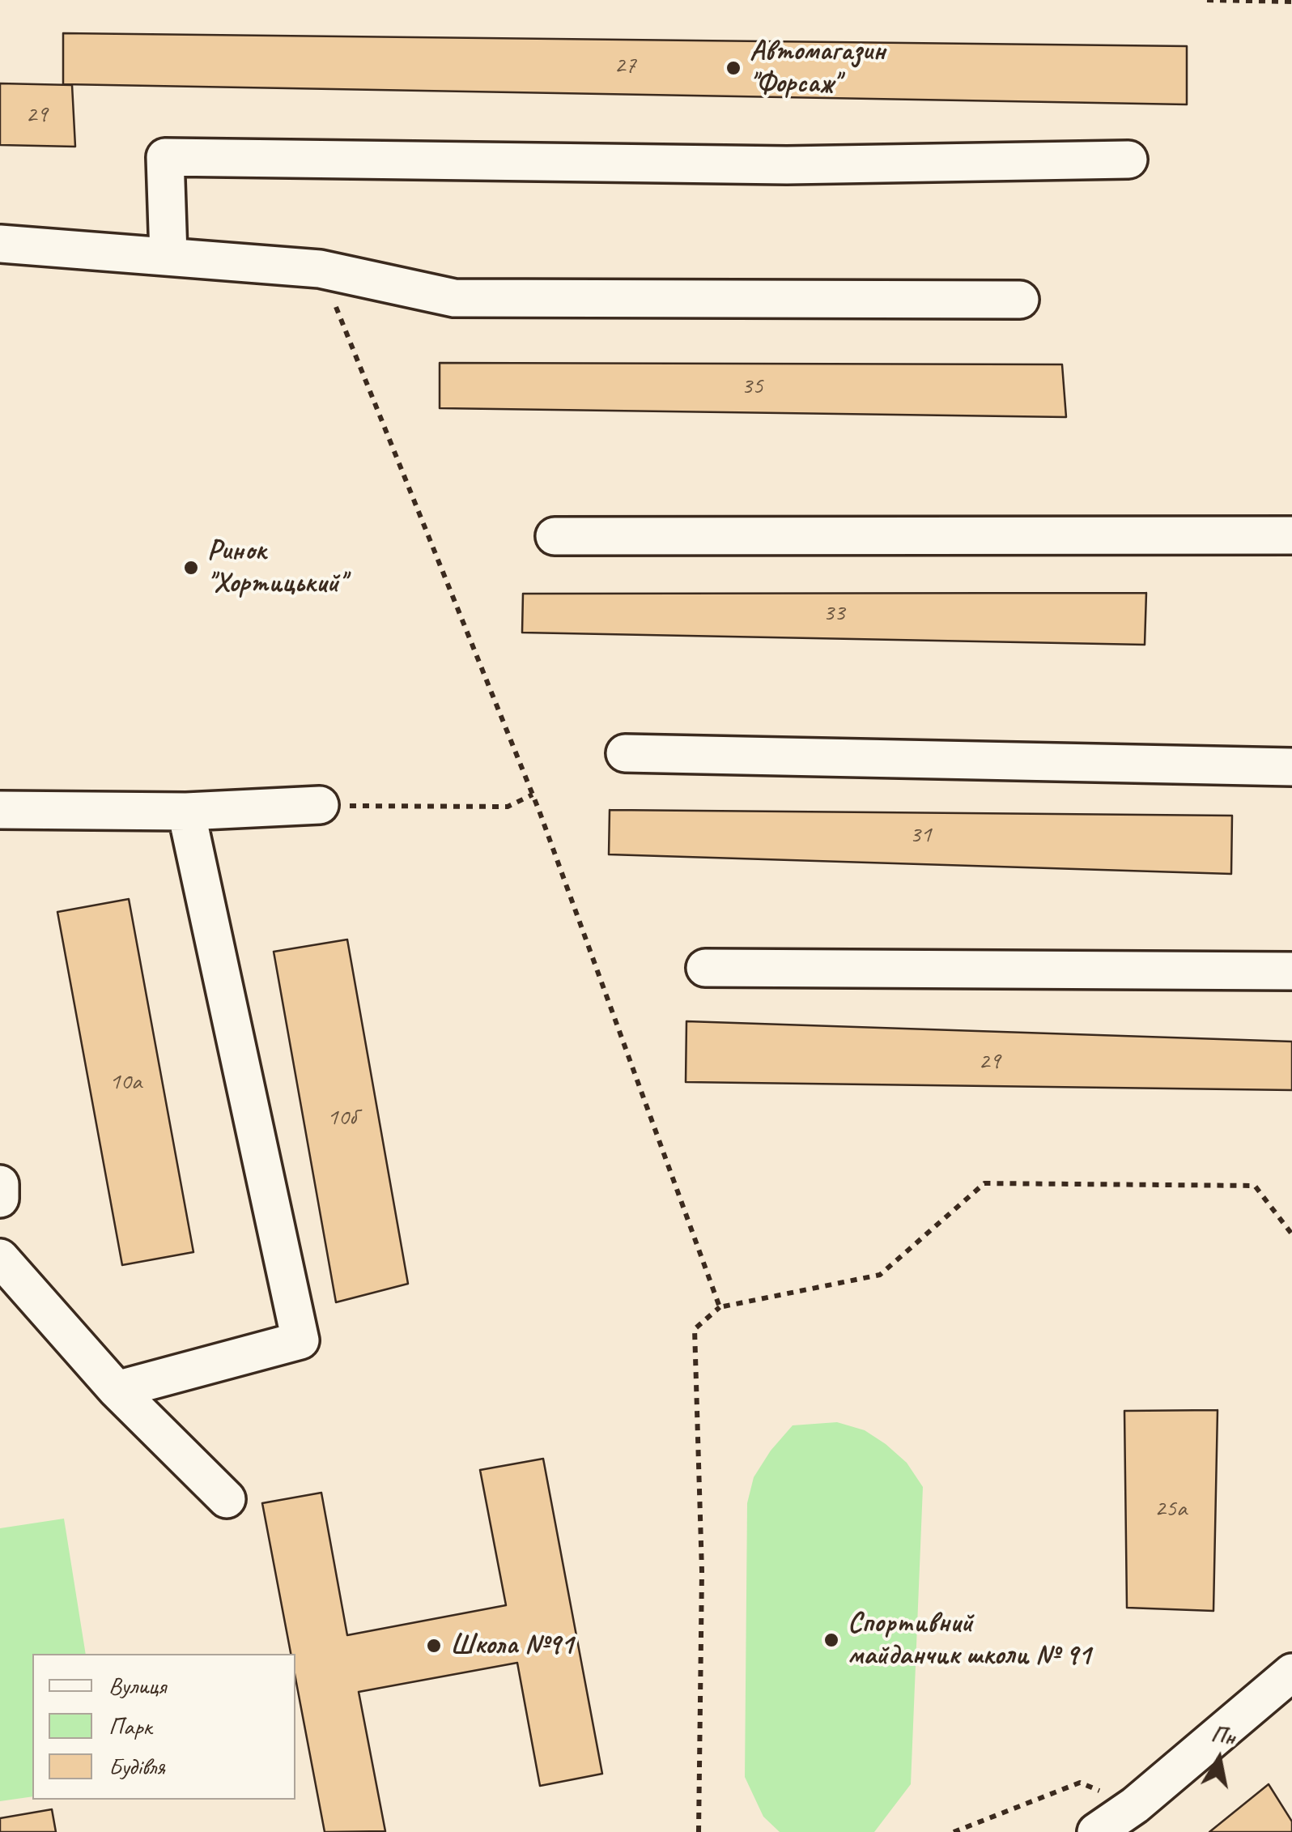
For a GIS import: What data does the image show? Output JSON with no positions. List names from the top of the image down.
{
  "places": [
    "Автомагазин \"Форсаж\"",
    "Ринок \"Хортицький\"",
    "Спортивний майданчик школи № 91",
    "Школа №91"
  ],
  "house_numbers": [
    "27",
    "29",
    "35",
    "33",
    "31",
    "29",
    "10а",
    "10б",
    "25а"
  ],
  "legend": ["Вулиця", "Парк", "Будівля"],
  "north": "top"
}
